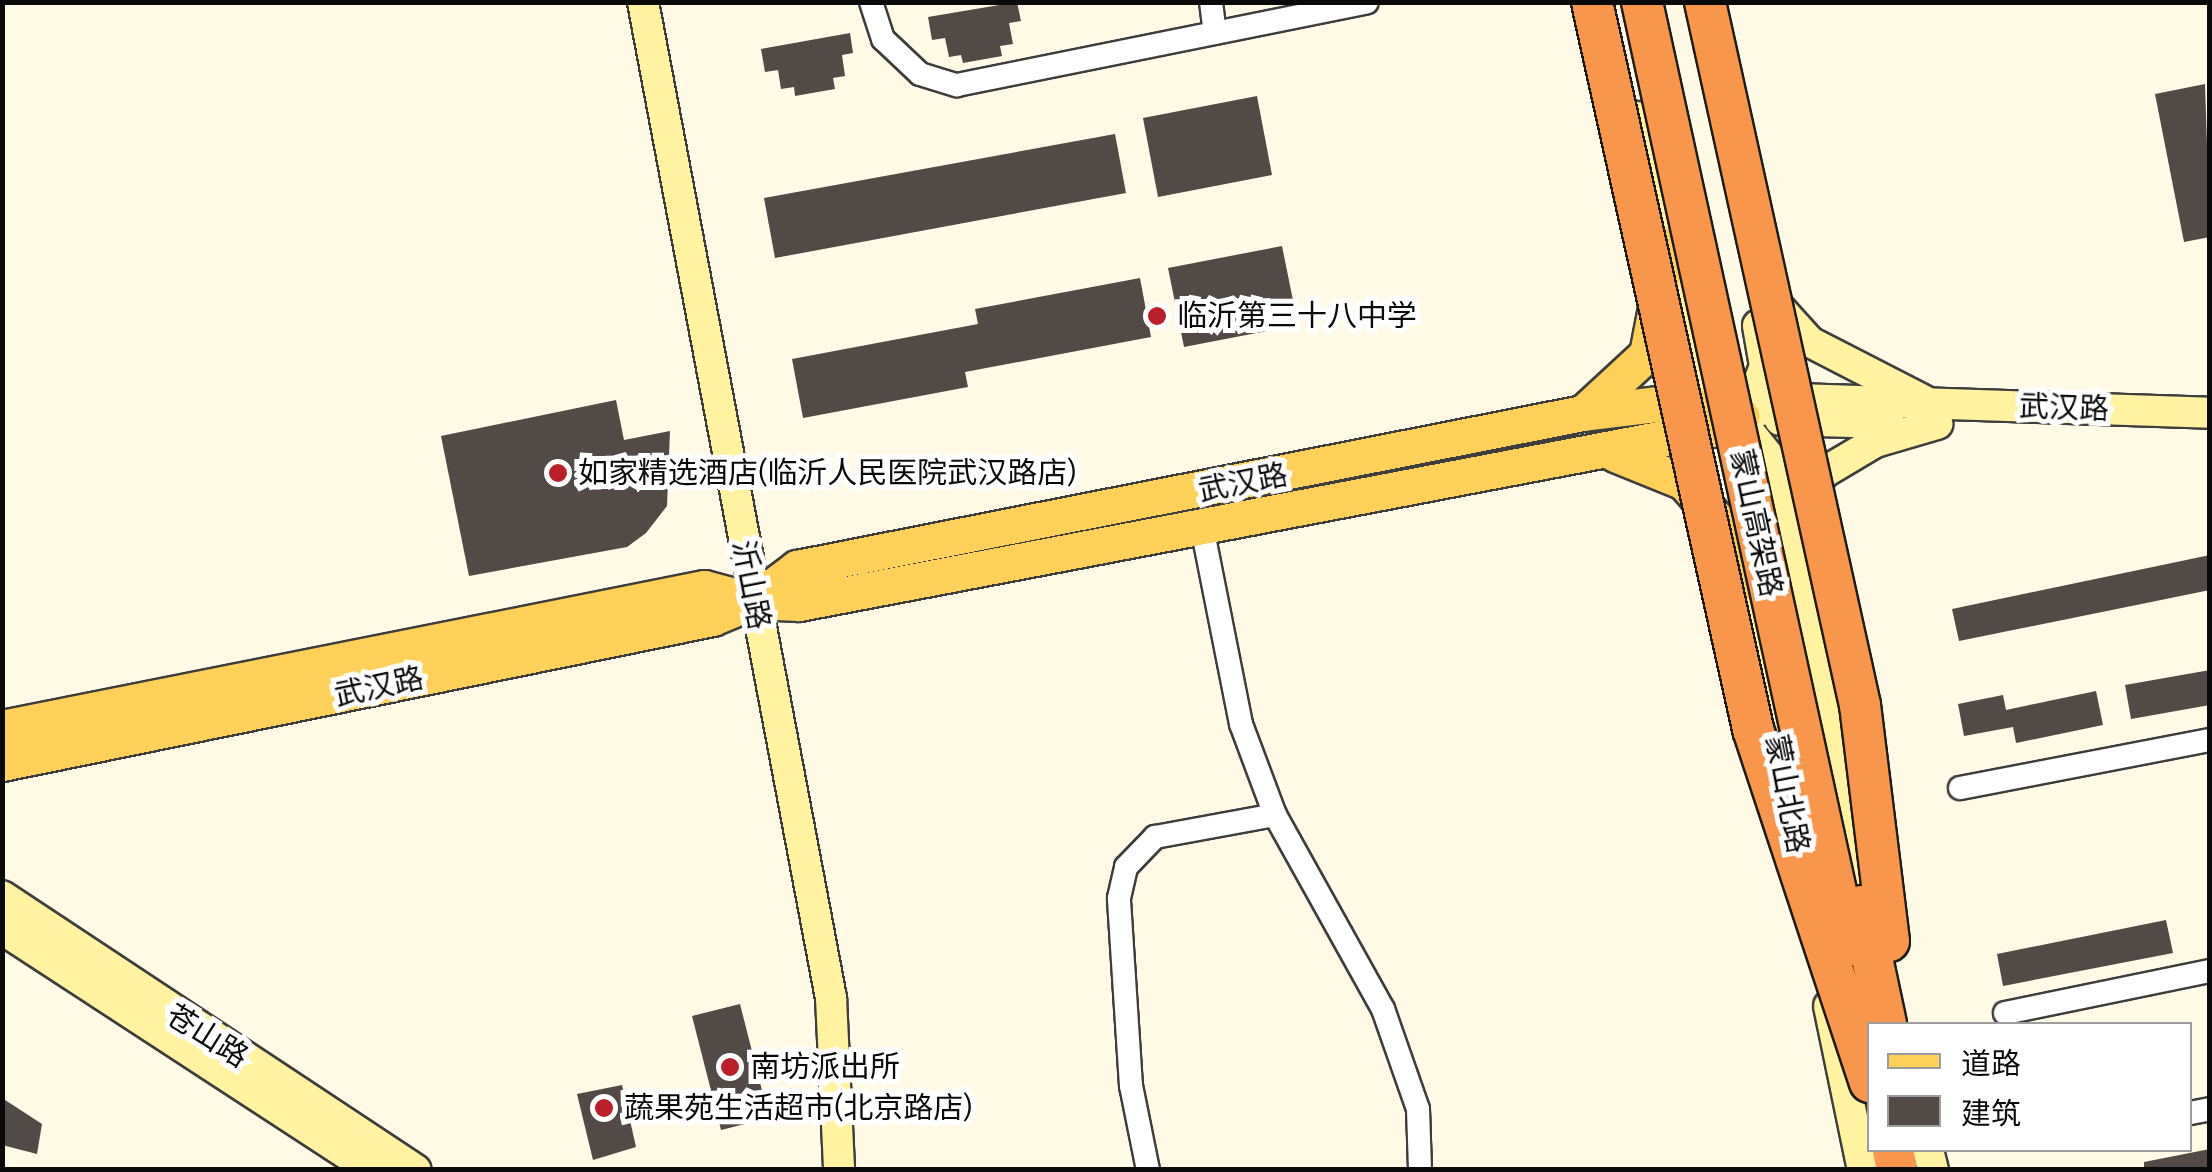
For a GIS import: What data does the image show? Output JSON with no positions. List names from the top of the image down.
{
  "streets": {
    "highway": ["蒙山高架路"],
    "main road": [
      "武汉路",
      "沂山路",
      "蒙山北路",
      "苍山路"
    ]
  },
  "crossings": [
    ["武汉路", "沂山路"],
    ["武汉路", "蒙山北路"]
  ],
  "places": [
    "临沂第三十八中学",
    "如家精选酒店(临沂人民医院武汉路店)",
    "南坊派出所",
    "蔬果苑生活超市(北京路店)"
  ],
  "legend": ["道路", "建筑"]
}
